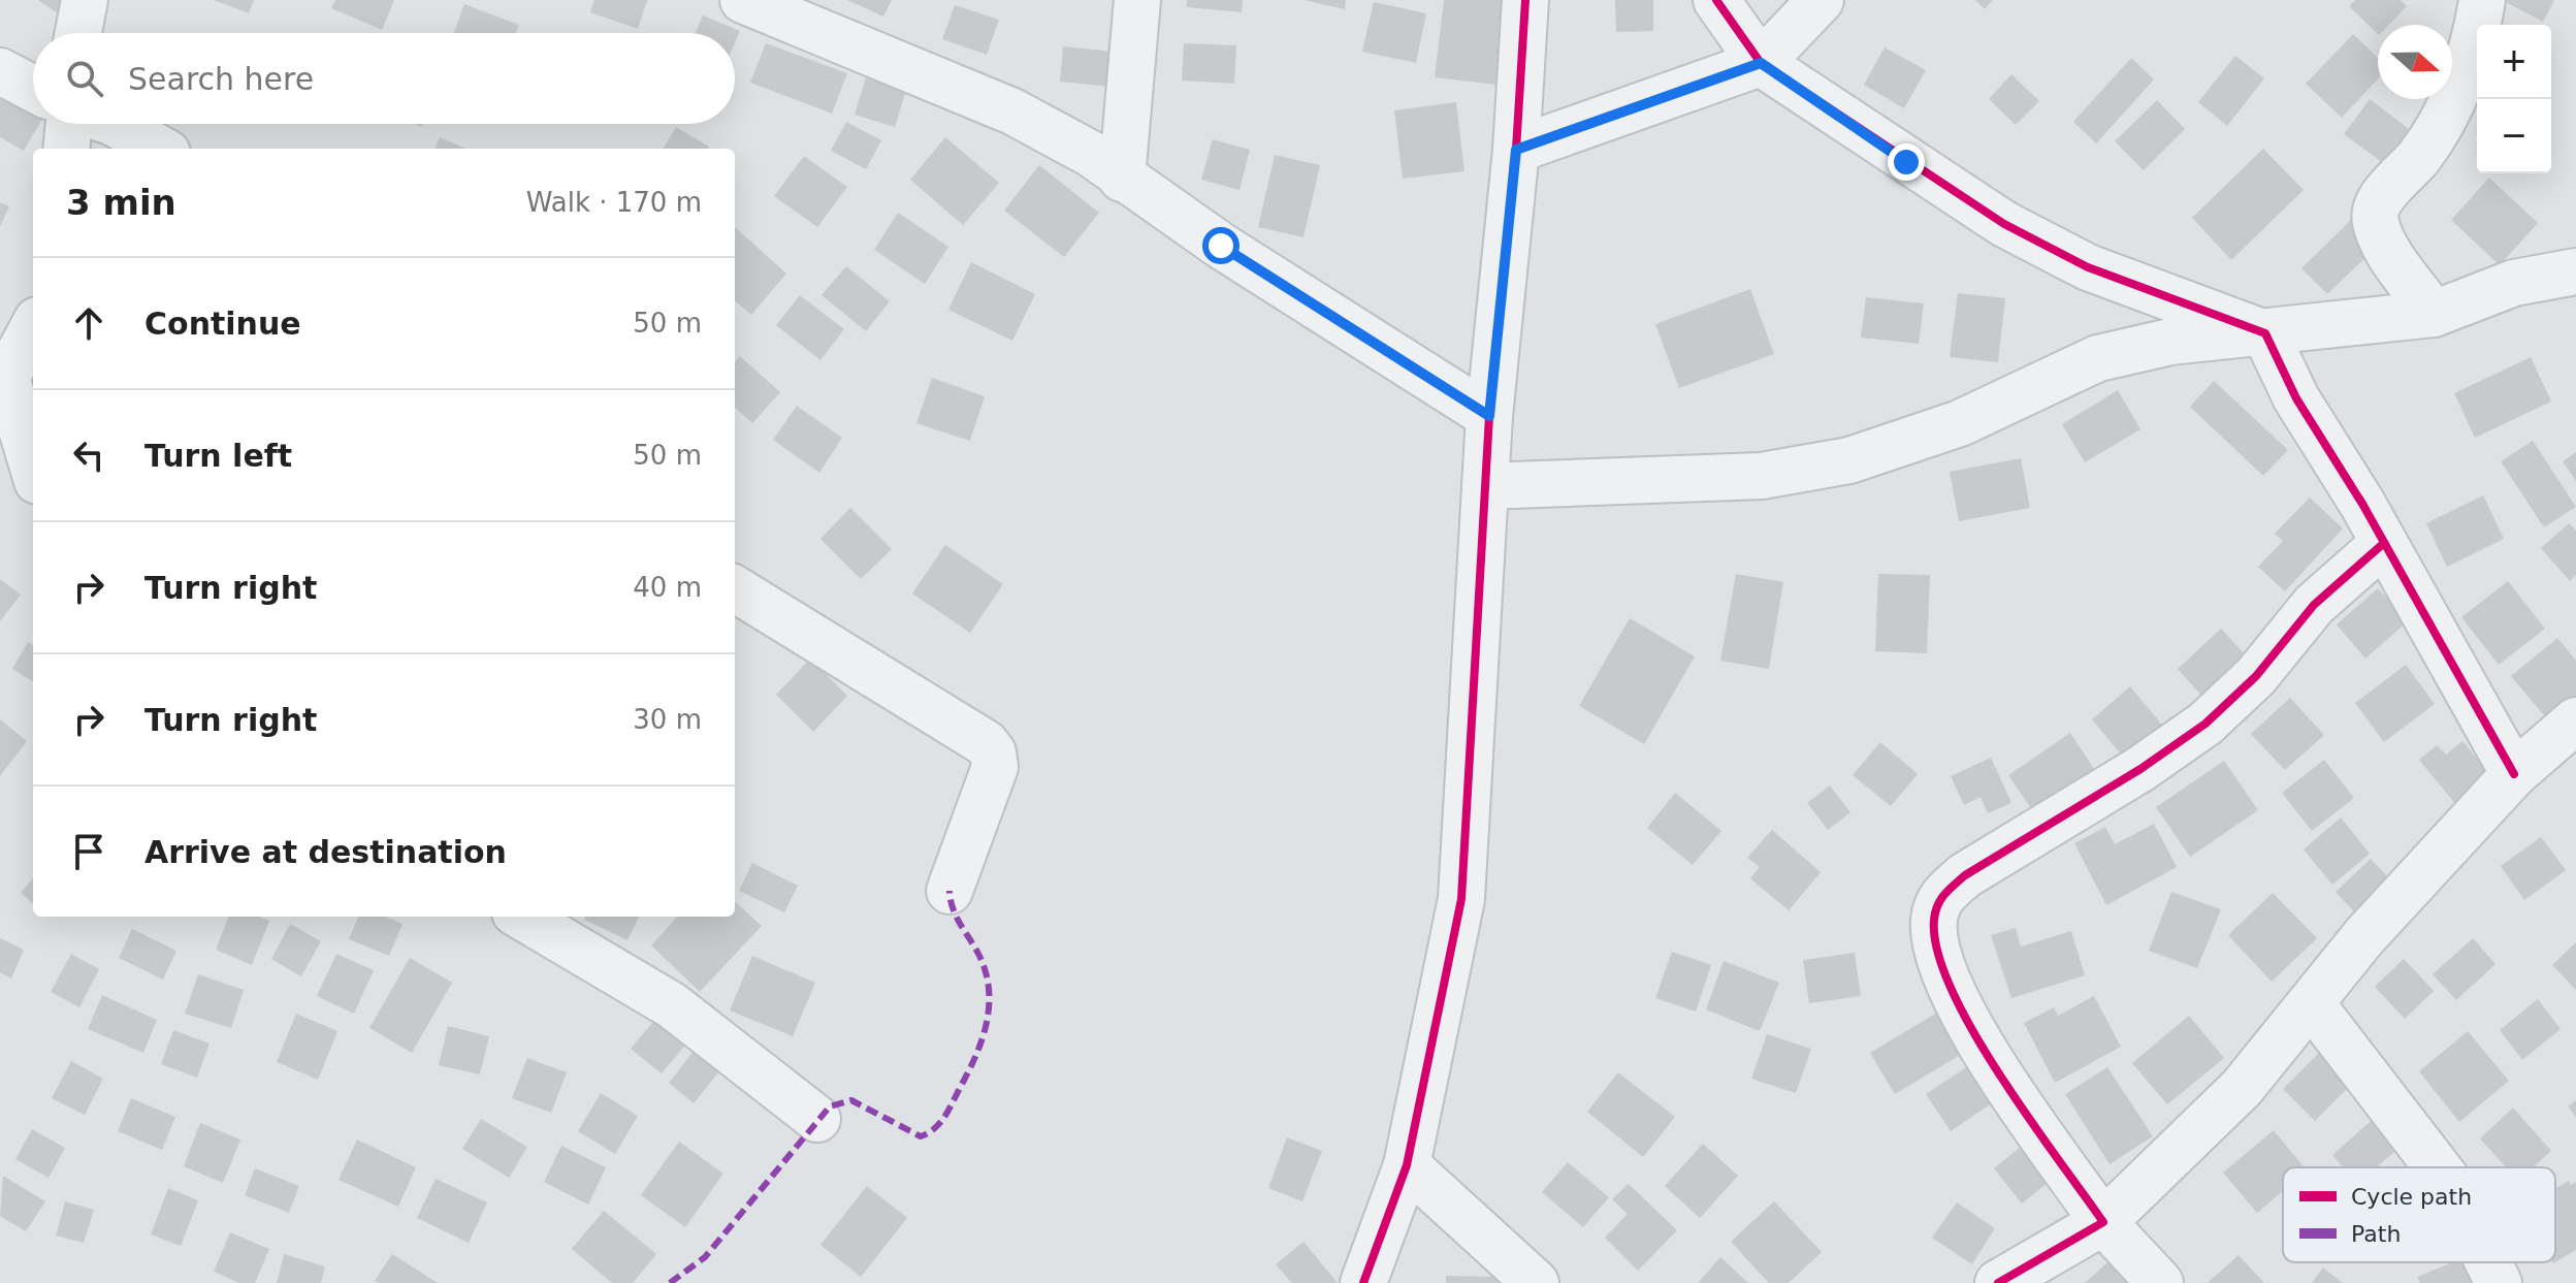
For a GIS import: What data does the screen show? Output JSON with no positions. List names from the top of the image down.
{
  "legend": ["Cycle path", "Path"],
  "north": "right",
  "page": {
    "map_buttons": ["+", "−"],
    "search": "Search here",
    "heading": ["3 min", "Walk · 170 m"],
    "list": [
      ["Continue", "50 m"],
      ["Turn left", "50 m"],
      ["Turn right", "40 m"],
      ["Turn right", "30 m"],
      "Arrive at destination"
    ]
  }
}
